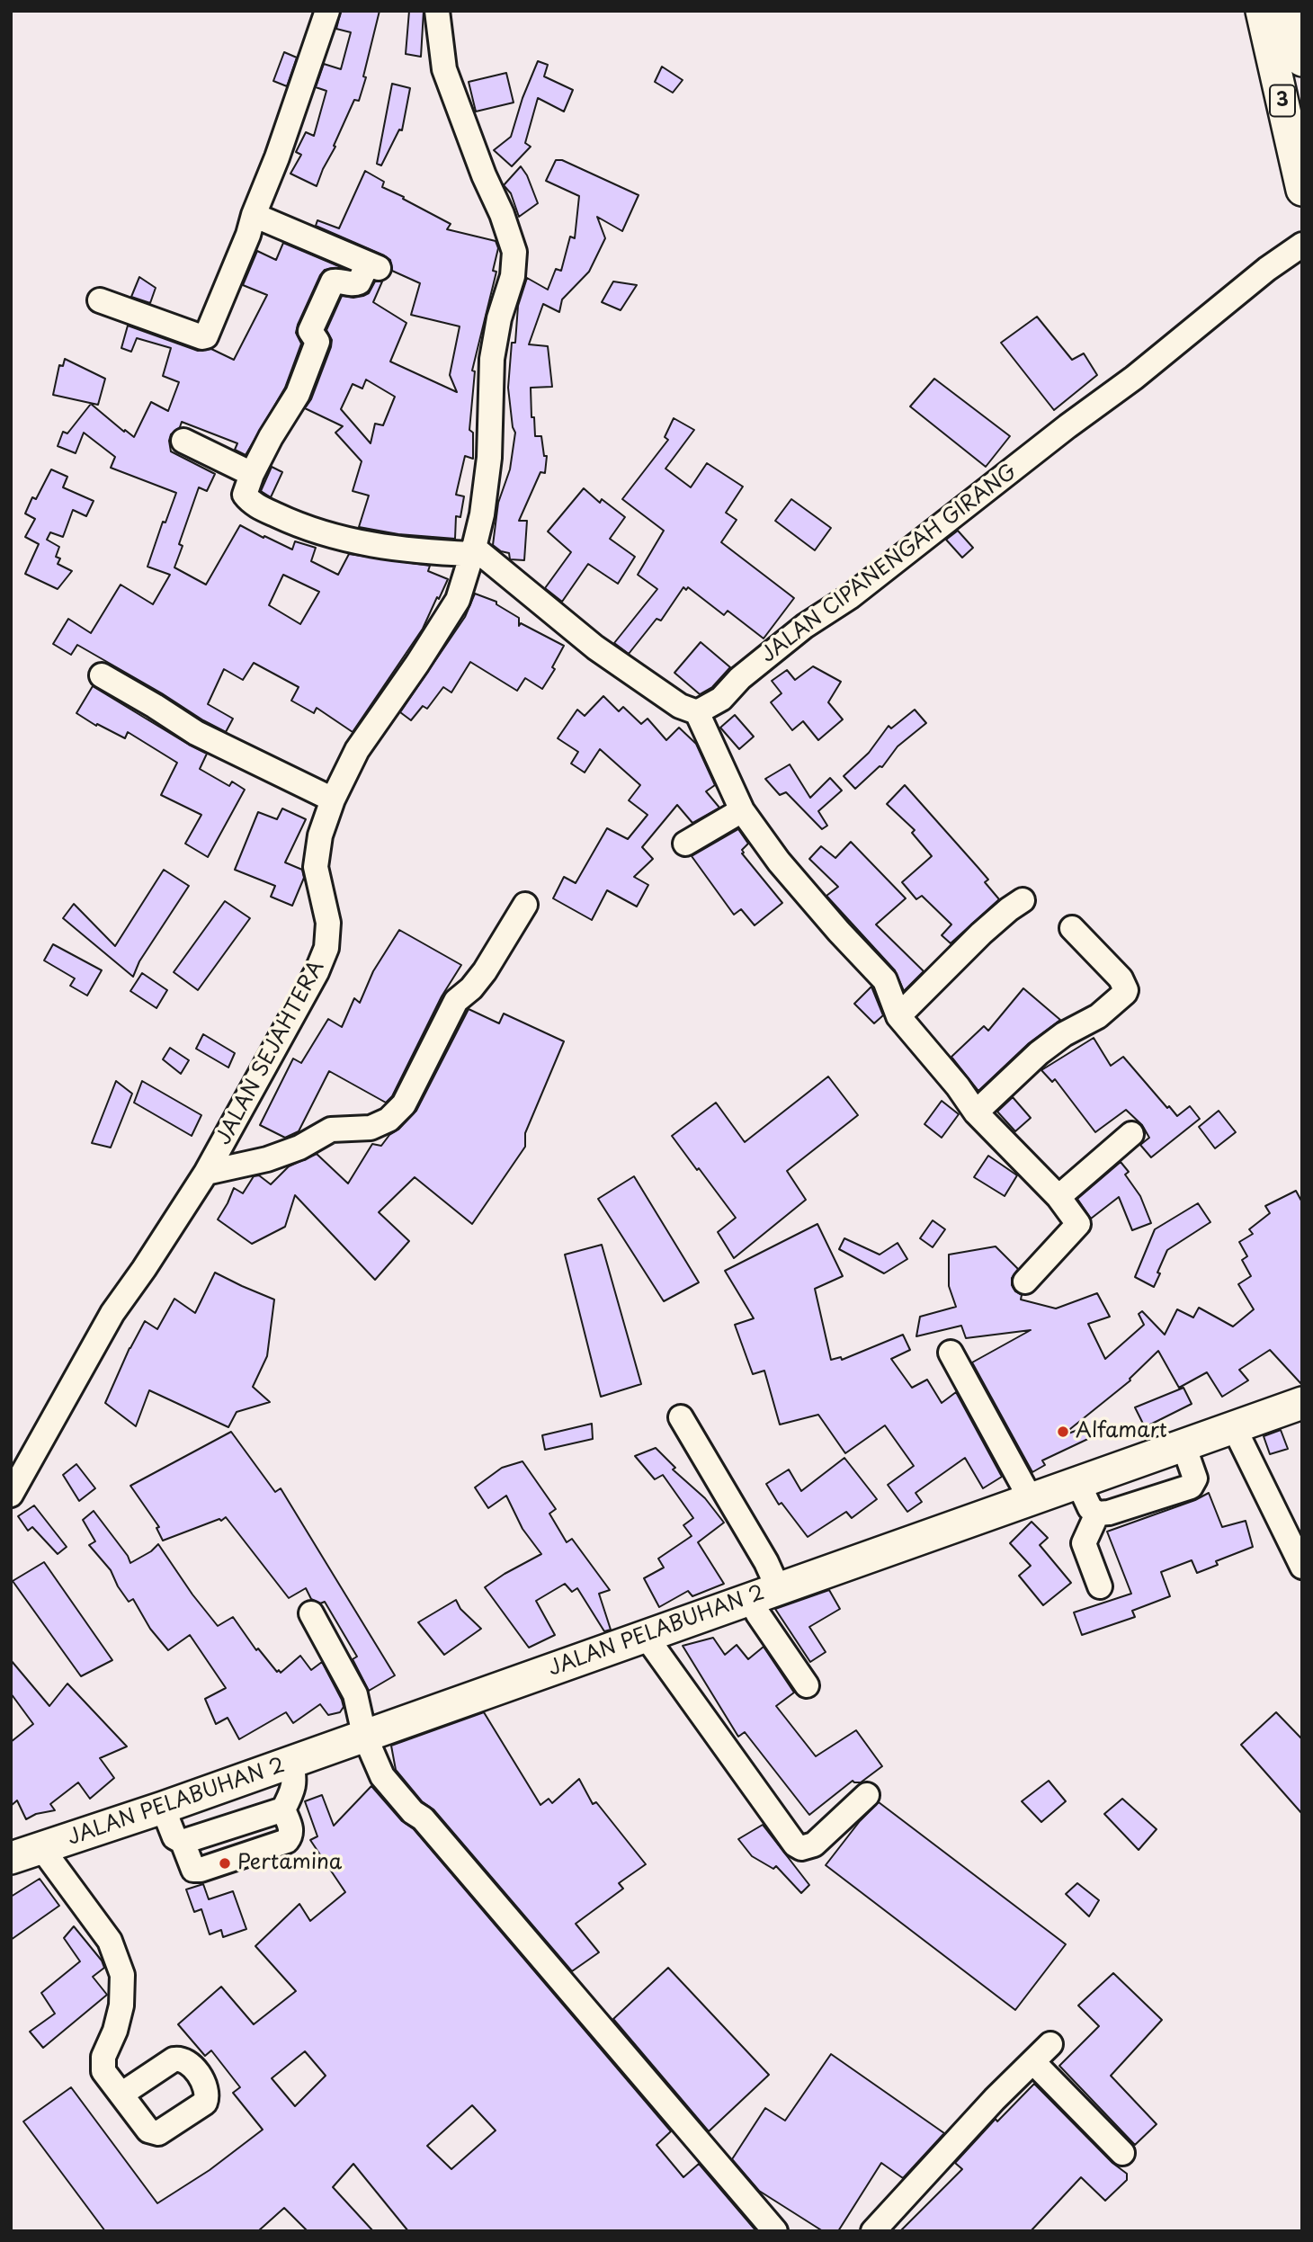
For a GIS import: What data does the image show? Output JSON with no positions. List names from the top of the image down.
{
  "streets": {
    "main road": ["3", "JALAN PELABUHAN 2"],
    "street": ["JALAN CIPANENGAH GIRANG", "JALAN SEJAHTERA"]
  },
  "places": ["Alfamart", "Pertamina"]
}
